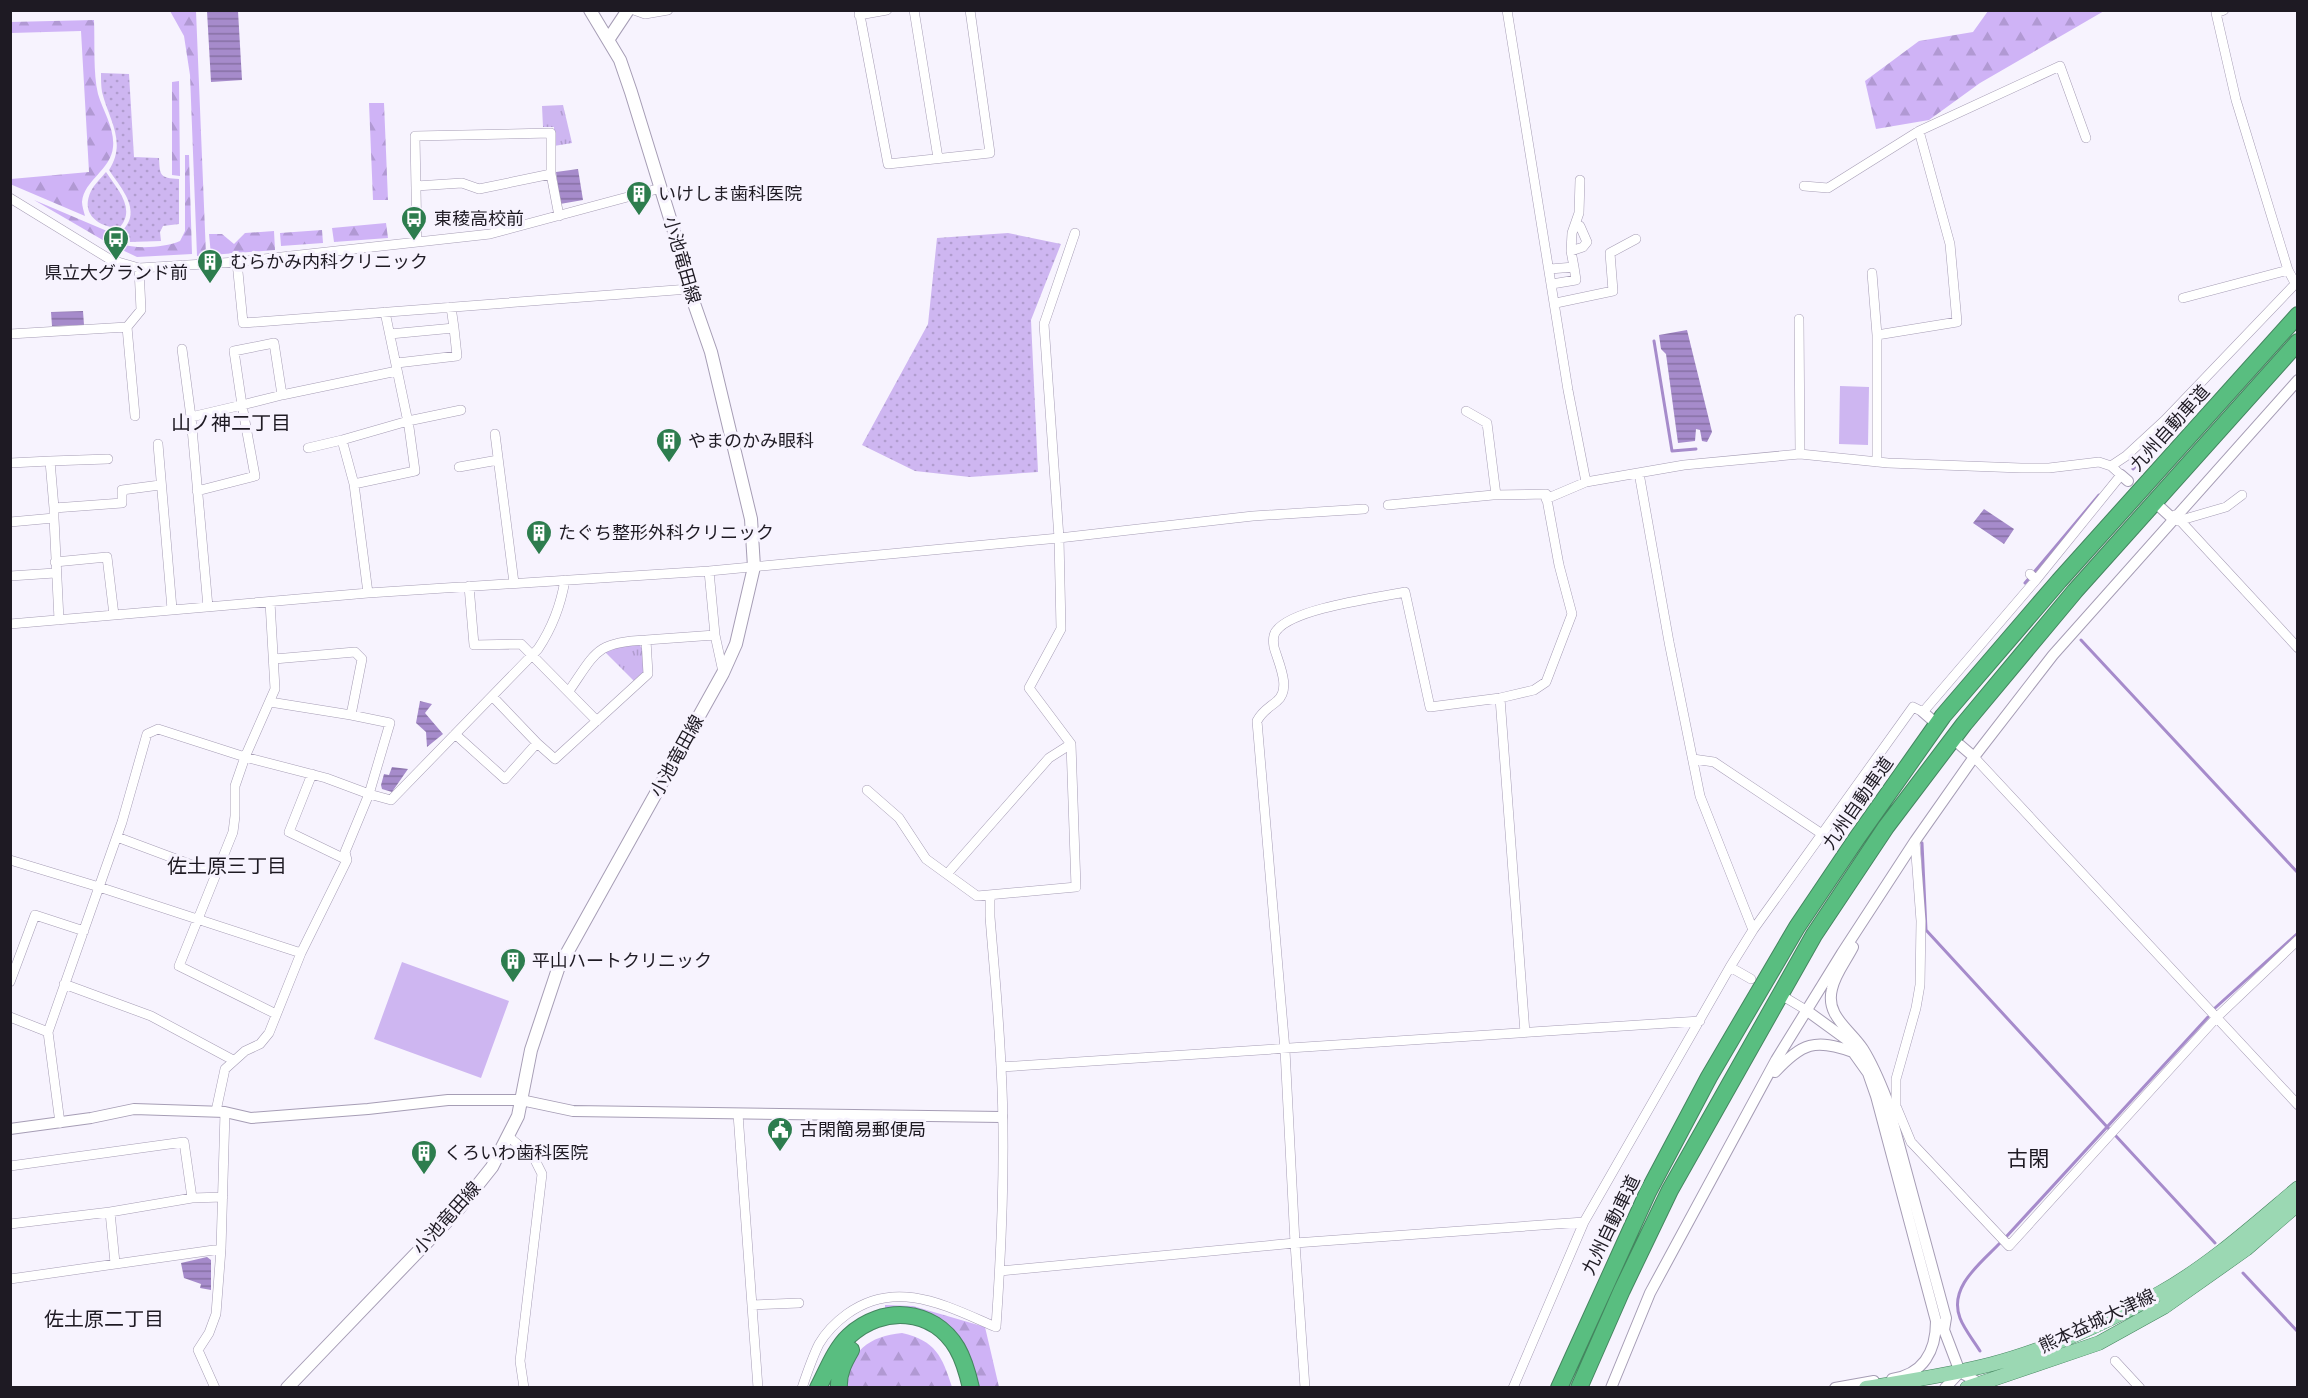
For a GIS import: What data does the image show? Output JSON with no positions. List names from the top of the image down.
{
  "streets": {
    "highway": ["九州自動車道"],
    "main road": ["小池竜田線", "熊本益城大津線"]
  },
  "districts": [
    "山ノ神二丁目",
    "佐土原三丁目",
    "古閑",
    "佐土原二丁目"
  ],
  "places": {
    "building": [
      "いけしま歯科医院",
      "むらかみ内科クリニック",
      "やまのかみ眼科",
      "たぐち整形外科クリニック",
      "平山ハートクリニック",
      "くろいわ歯科医院"
    ],
    "bus stop": ["東稜高校前", "県立大グランド前"],
    "public building": ["古閑簡易郵便局"]
  }
}
